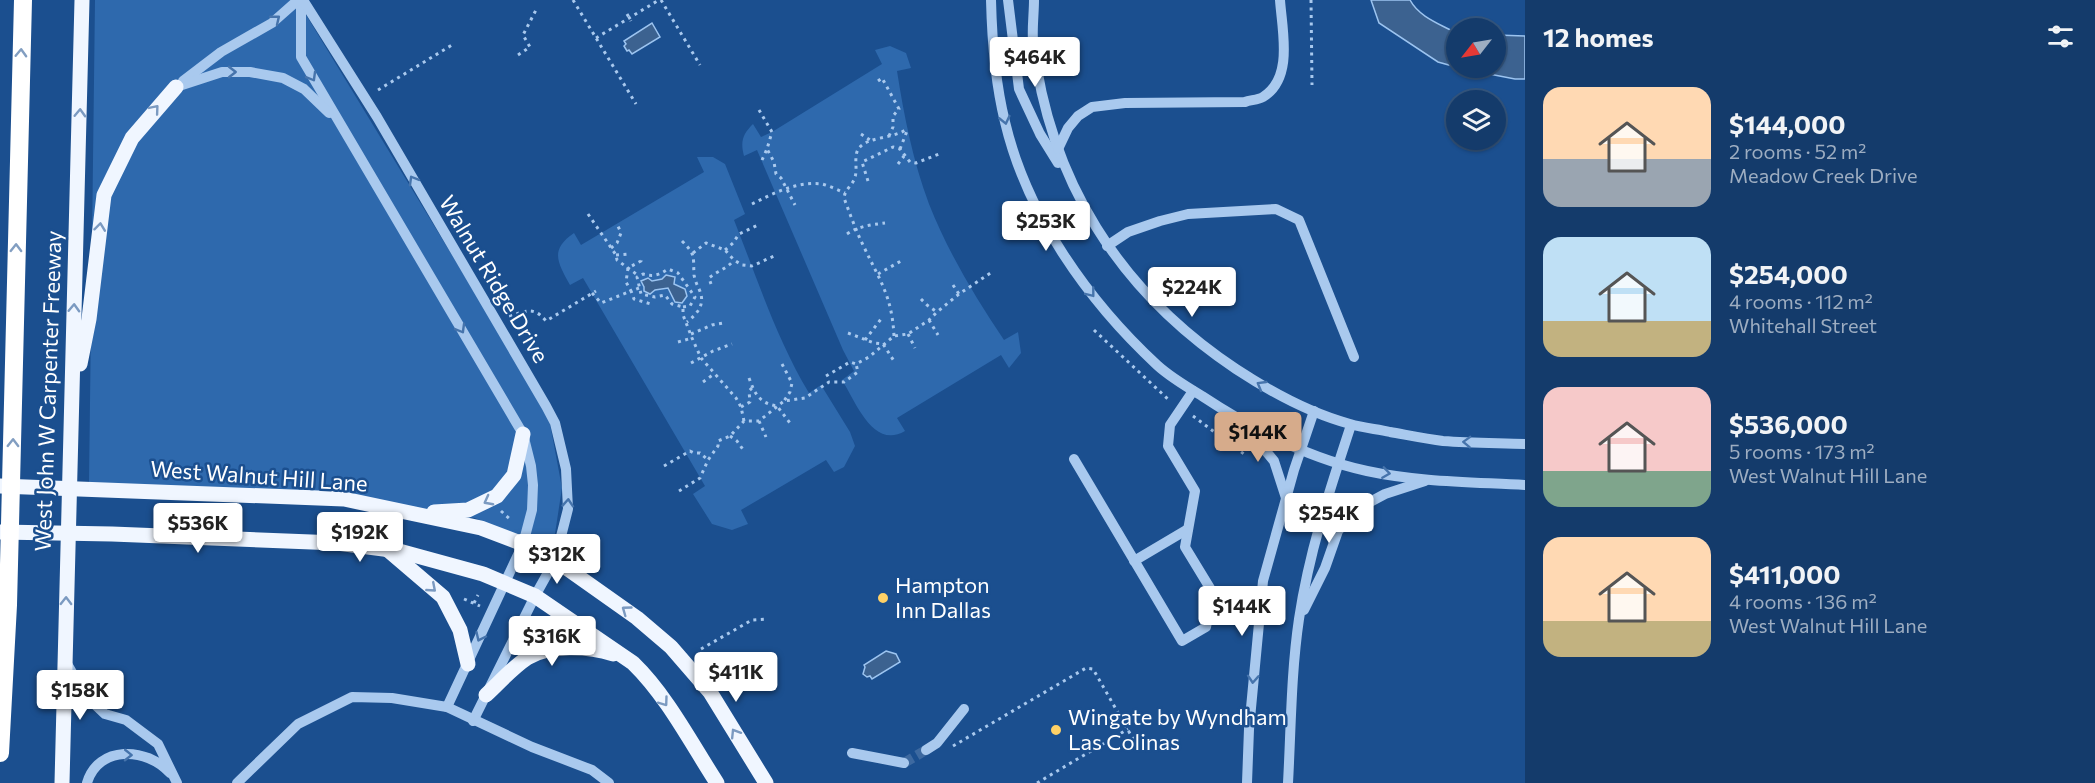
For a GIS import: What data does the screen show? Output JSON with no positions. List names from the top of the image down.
{
  "streets": {
    "highway": ["West John W Carpenter Freeway"],
    "main road": ["West Walnut Hill Lane"],
    "street": ["Walnut Ridge Drive"]
  },
  "crossings": [
    ["Walnut Ridge Drive", "West Walnut Hill Lane"]
  ],
  "one_way": ["West John W Carpenter Freeway"],
  "places": ["Hampton Inn Dallas", "Wingate by Wyndham Las Colinas"],
  "north": "bottom left",
  "page": {
    "heading": "12 homes",
    "price": [
      "$464K",
      "$253K",
      "$224K",
      "$144K",
      "$254K",
      "$536K",
      "$192K",
      "$312K",
      "$144K",
      "$316K",
      "$411K",
      "$158K"
    ],
    "list": [
      {
        "name": "$144,000",
        "note": "2 rooms · 52 m² · Meadow Creek Drive"
      },
      {
        "name": "$254,000",
        "note": "4 rooms · 112 m² · Whitehall Street"
      },
      {
        "name": "$536,000",
        "note": "5 rooms · 173 m² · West Walnut Hill Lane"
      },
      {
        "name": "$411,000",
        "note": "4 rooms · 136 m² · West Walnut Hill Lane"
      }
    ]
  }
}
